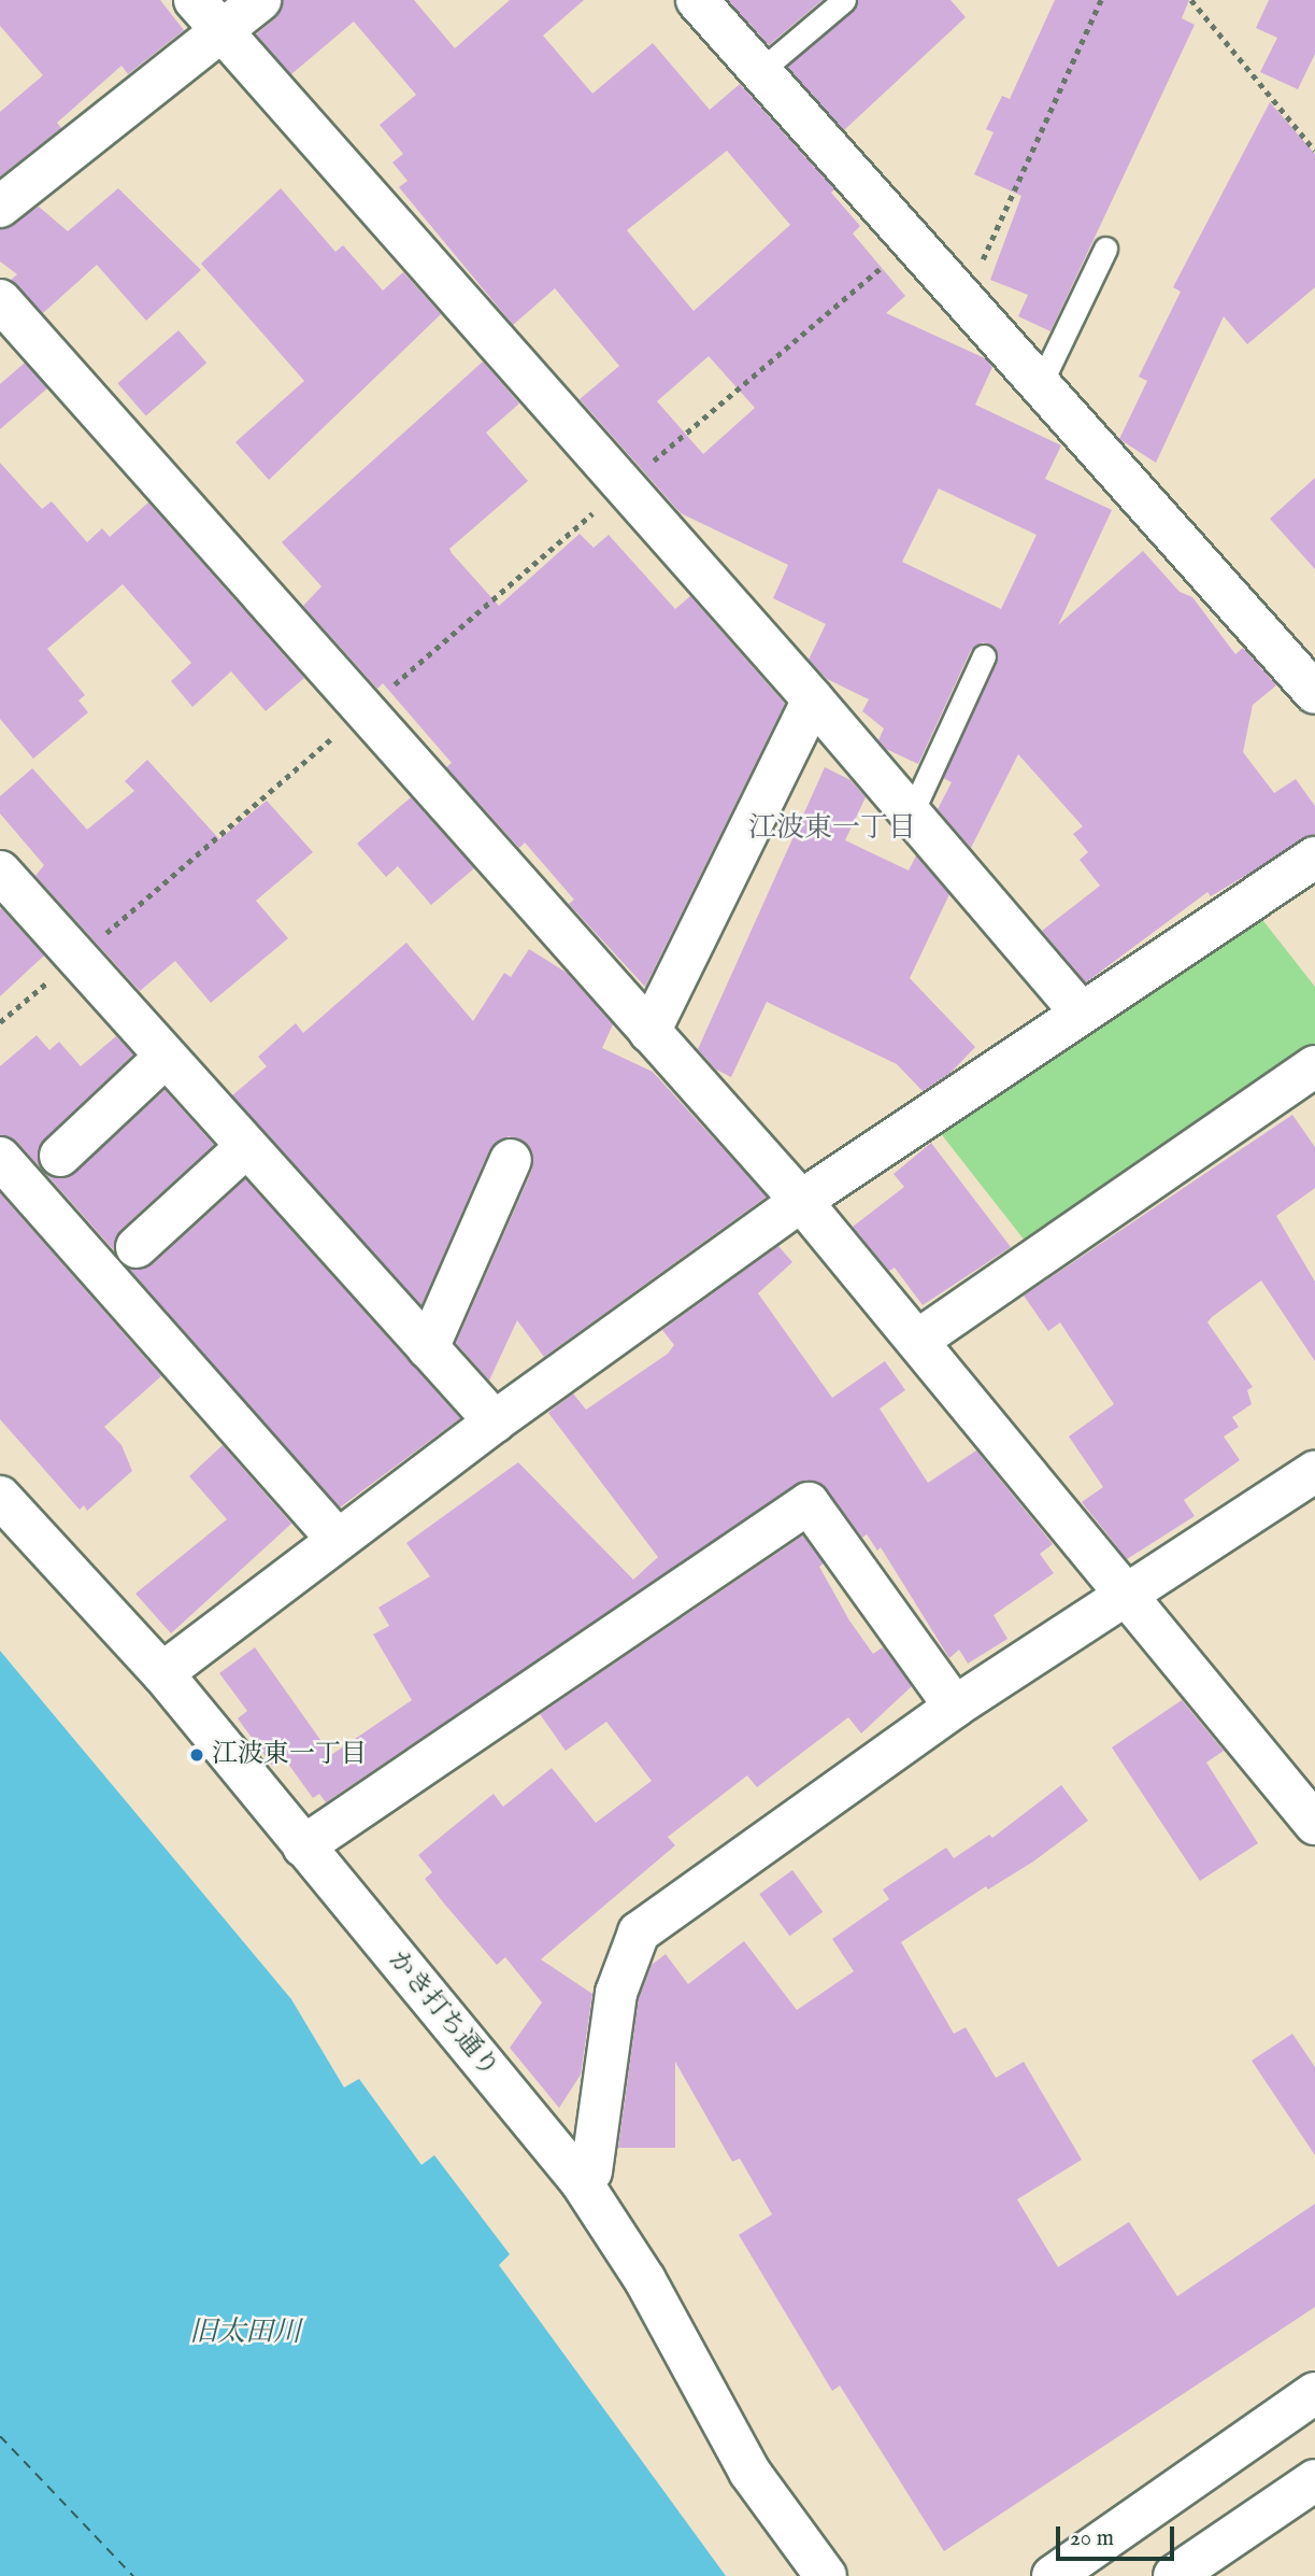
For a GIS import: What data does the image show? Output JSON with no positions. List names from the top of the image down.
{
  "streets": {
    "street": ["かき打ち通り"]
  },
  "districts": ["江波東一丁目"],
  "water": ["旧太田川"],
  "places": ["江波東一丁目"],
  "scale_bar": "20 m"
}
